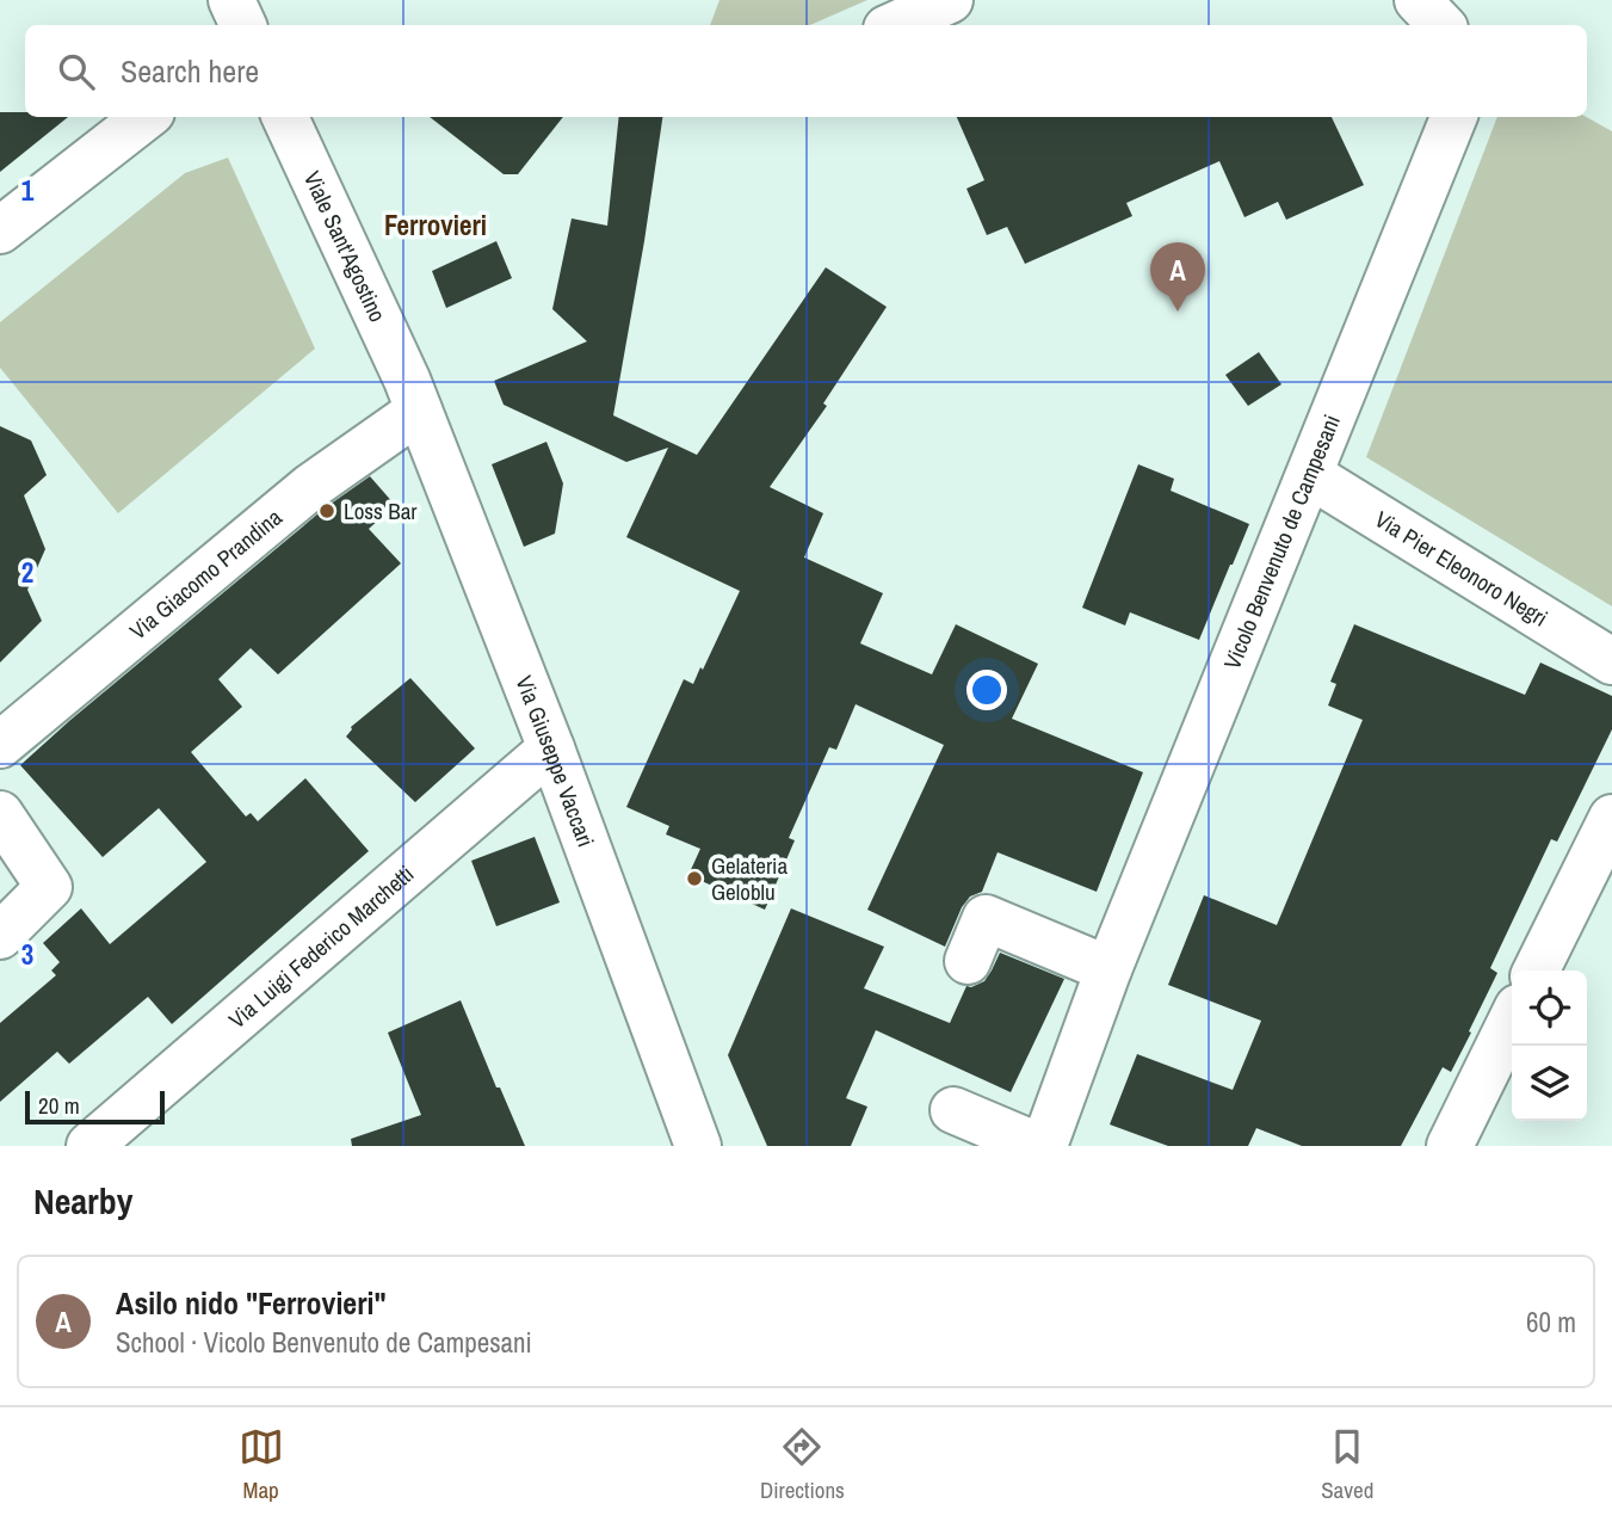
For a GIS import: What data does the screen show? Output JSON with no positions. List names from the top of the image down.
{
  "streets": {
    "street": [
      "Viale Sant'Agostino",
      "Vicolo Benvenuto de Campesani",
      "Via Pier Eleonoro Negri",
      "Via Giacomo Prandina",
      "Via Giuseppe Vaccari",
      "Via Luigi Federico Marchetti"
    ]
  },
  "crossings": [
    ["Viale Sant'Agostino", "Via Giacomo Prandina"],
    ["Viale Sant'Agostino", "Via Giuseppe Vaccari"],
    ["Vicolo Benvenuto de Campesani", "Via Pier Eleonoro Negri"],
    ["Via Giacomo Prandina", "Via Giuseppe Vaccari"],
    ["Via Giuseppe Vaccari", "Via Luigi Federico Marchetti"]
  ],
  "districts": ["Ferrovieri"],
  "places": ["Loss Bar", "Gelateria Geloblu"],
  "scale_bar": "20 m",
  "page": {
    "search": "Search here",
    "pins": "A",
    "scale": "20 m",
    "heading": "Nearby",
    "list": [
      {
        "mark": "A",
        "name": "Asilo nido \"Ferrovieri\"",
        "note": "School · Vicolo Benvenuto de Campesani",
        "value": "60 m"
      }
    ],
    "nav": ["Map", "Directions", "Saved"]
  },
  "grid": {
    "rows": ["1", "2", "3"]
  }
}
